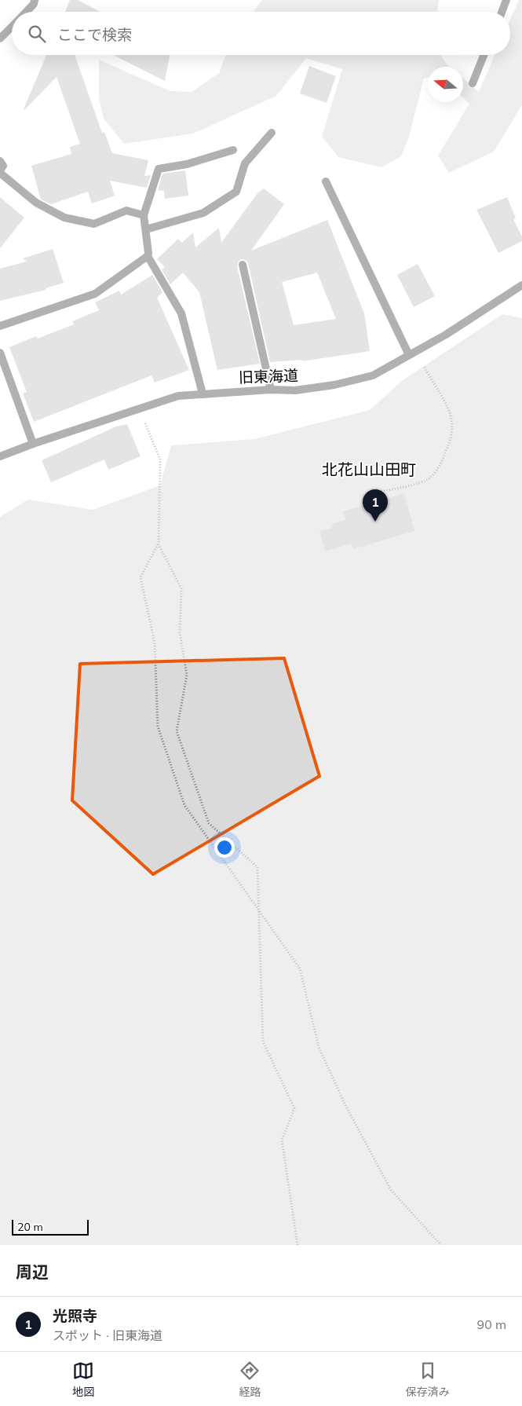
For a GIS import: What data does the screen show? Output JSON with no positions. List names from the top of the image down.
{
  "streets": {
    "street": ["旧東海道"]
  },
  "districts": ["北花山山田町"],
  "scale_bar": "20 m",
  "north": "left",
  "page": {
    "search": "ここで検索",
    "pins": "1",
    "scale": "20 m",
    "heading": "周辺",
    "list": [
      {
        "mark": "1",
        "name": "光照寺",
        "note": "スポット · 旧東海道",
        "value": "90 m"
      }
    ],
    "nav": ["地図", "経路", "保存済み"]
  }
}
